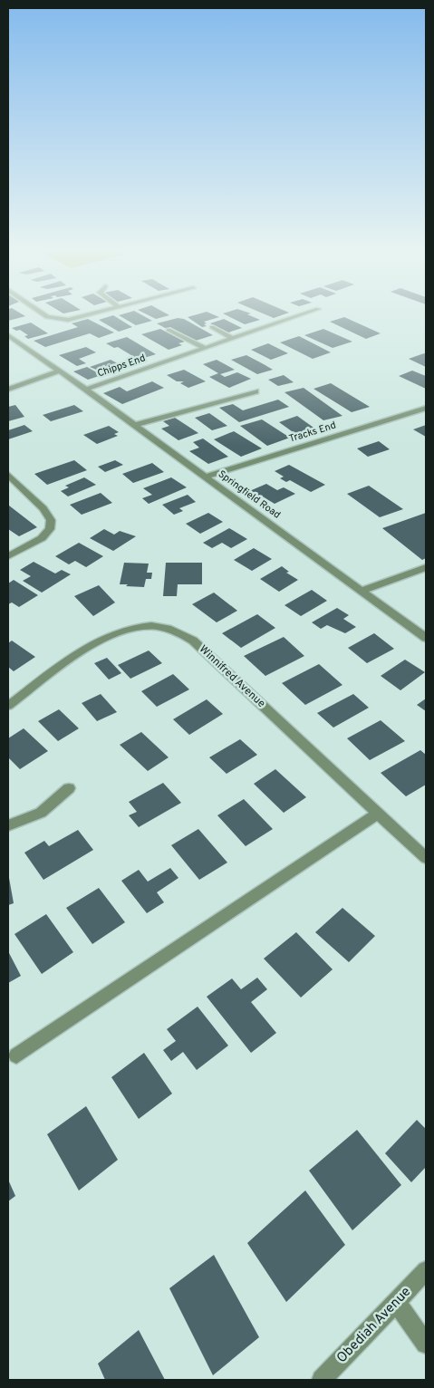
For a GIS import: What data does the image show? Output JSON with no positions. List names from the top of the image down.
{
  "streets": {
    "street": [
      "Chipps End",
      "Tracks End",
      "Springfield Road",
      "Winnifred Avenue",
      "Obediah Avenue"
    ]
  },
  "crossings": [
    ["Chipps End", "Springfield Road"],
    ["Tracks End", "Springfield Road"]
  ]
}
